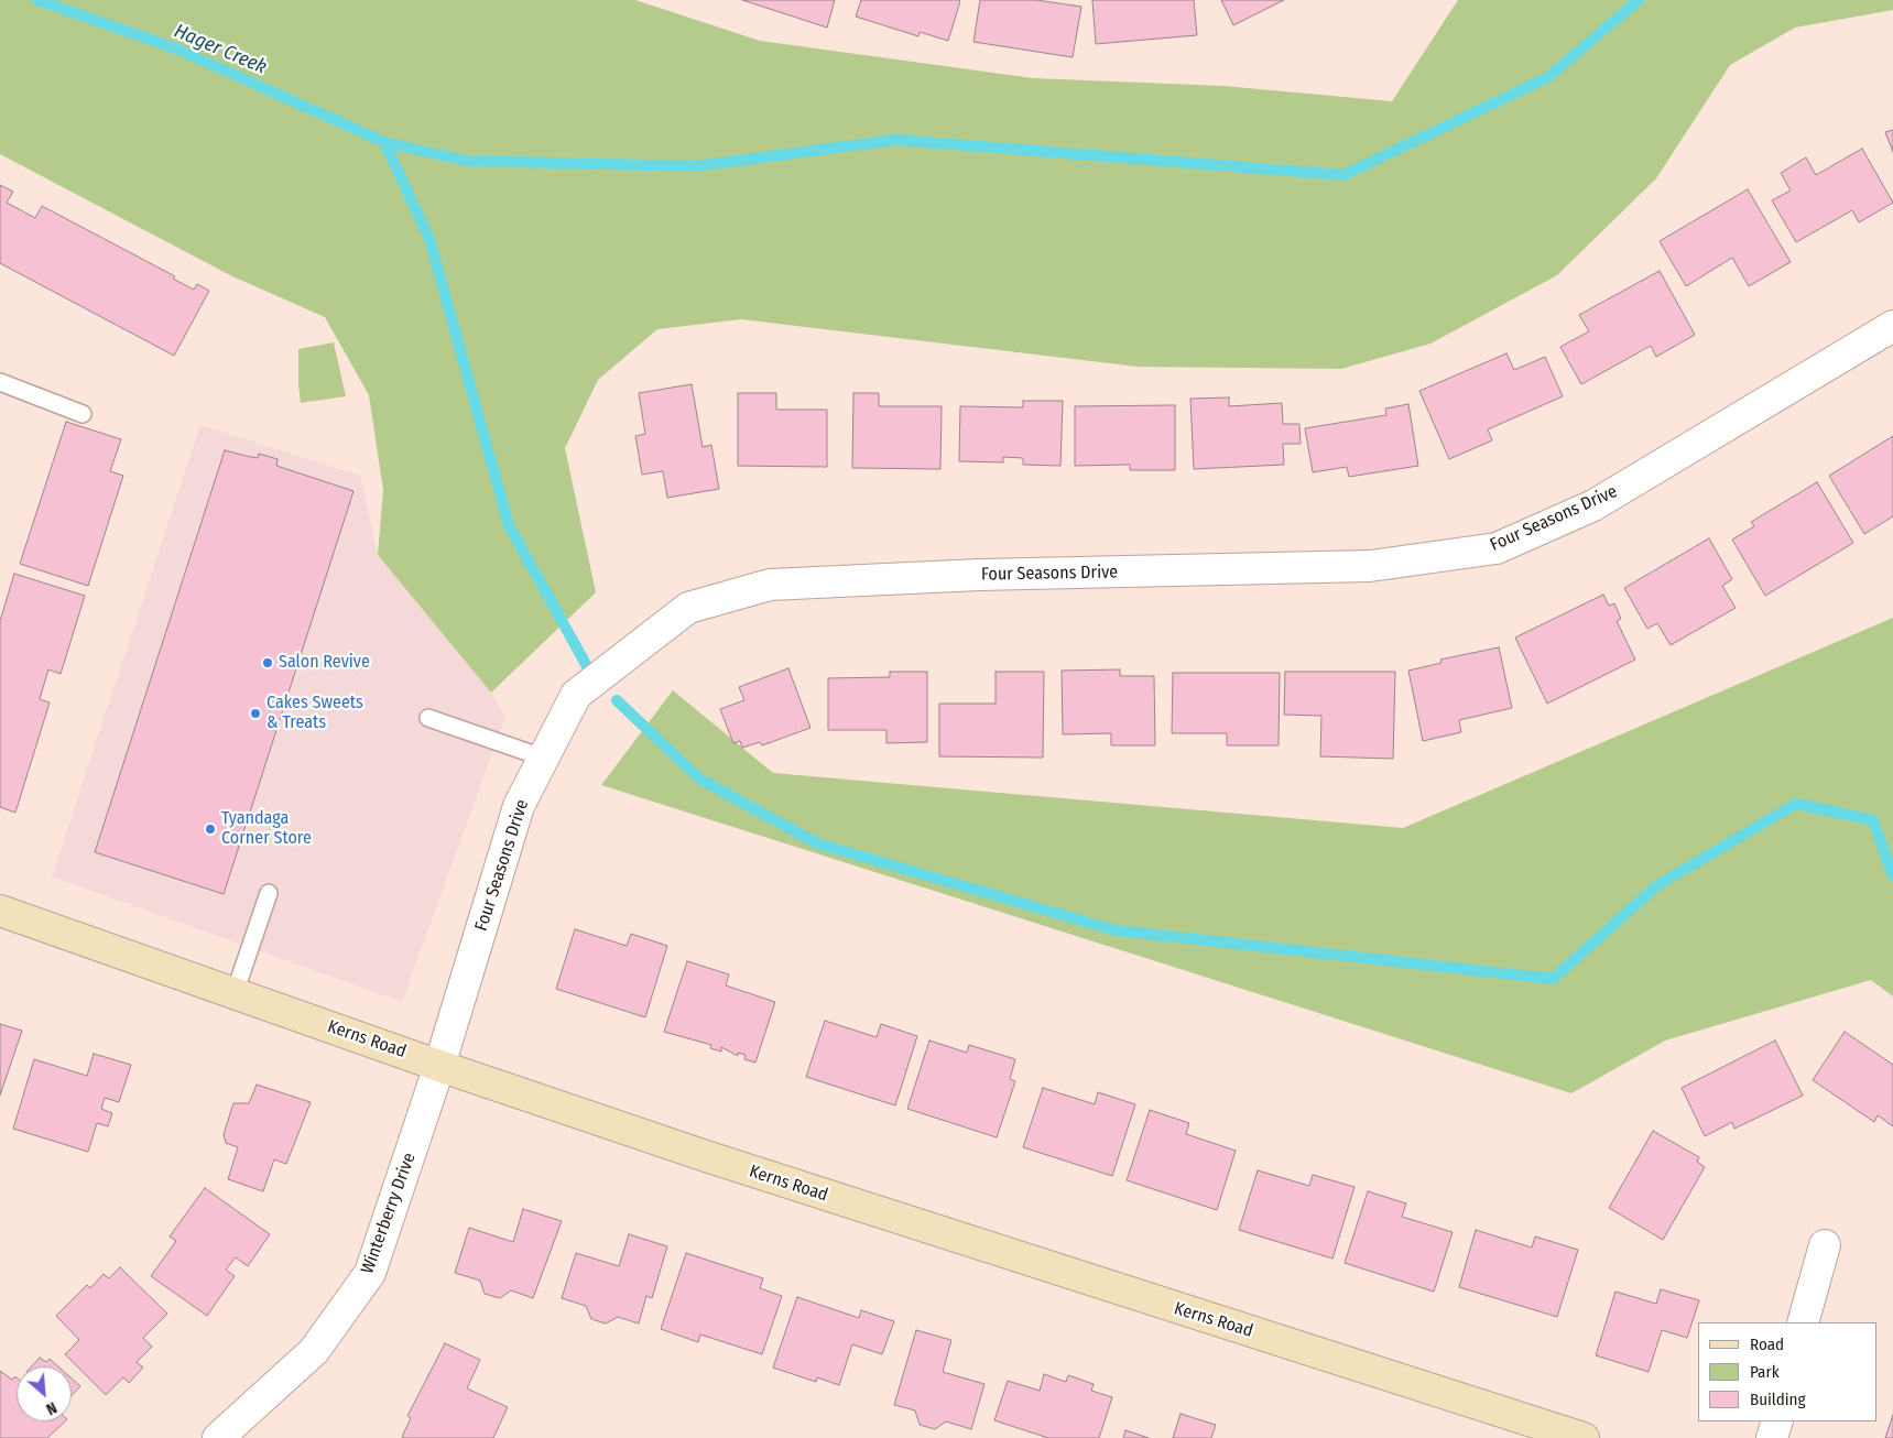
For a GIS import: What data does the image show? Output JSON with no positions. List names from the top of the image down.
{
  "streets": {
    "street": ["Four Seasons Drive", "Kerns Road", "Winterberry Drive"]
  },
  "crossings": [
    ["Four Seasons Drive", "Kerns Road"],
    ["Four Seasons Drive", "Winterberry Drive"],
    ["Kerns Road", "Winterberry Drive"]
  ],
  "water": ["Hager Creek"],
  "places": ["Salon Revive", "Cakes Sweets & Treats", "Tyandaga Corner Store"],
  "legend": ["Road", "Park", "Building"],
  "north": "bottom right"
}
